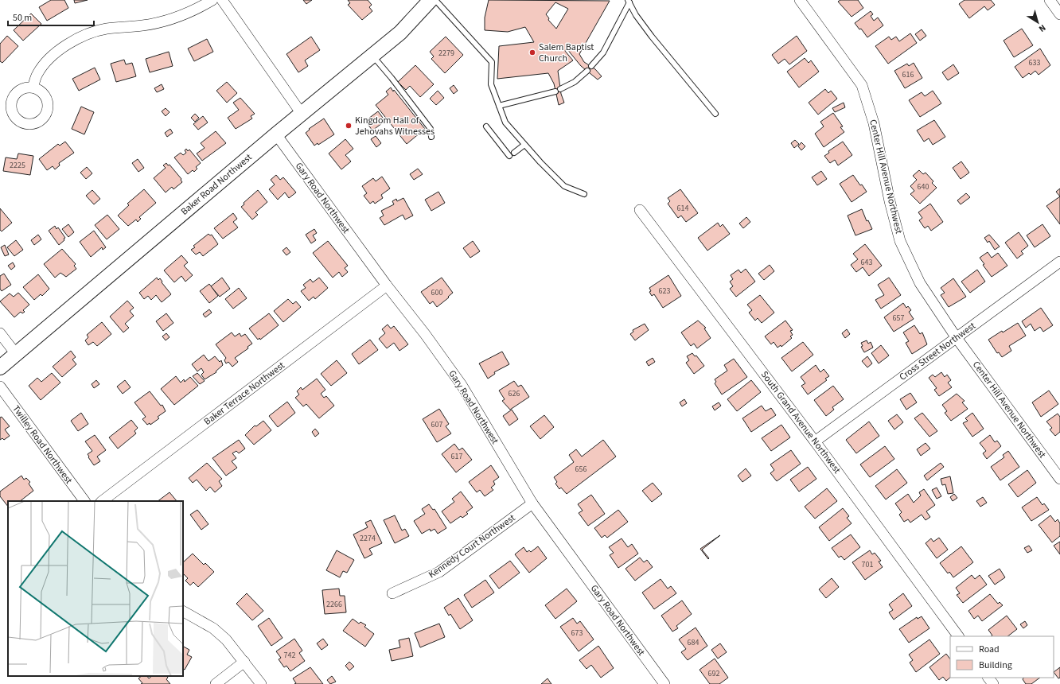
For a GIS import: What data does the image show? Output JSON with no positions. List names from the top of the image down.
{
  "streets": {
    "street": [
      "Center Hill Avenue Northwest",
      "Baker Road Northwest",
      "Gary Road Northwest",
      "Cross Street Northwest",
      "Baker Terrace Northwest",
      "South Grand Avenue Northwest",
      "Twilley Road Northwest",
      "Kennedy Court Northwest"
    ]
  },
  "crossings": [
    ["Center Hill Avenue Northwest", "Cross Street Northwest"],
    ["Baker Road Northwest", "Gary Road Northwest"],
    ["Gary Road Northwest", "Baker Terrace Northwest"],
    ["Gary Road Northwest", "Kennedy Court Northwest"],
    ["Cross Street Northwest", "South Grand Avenue Northwest"]
  ],
  "places": ["Salem Baptist Church", "Kingdom Hall of Jehovahs Witnesses"],
  "house_numbers": [
    "2279",
    "633",
    "616",
    "2225",
    "640",
    "614",
    "643",
    "623",
    "600",
    "657",
    "626",
    "607",
    "617",
    "656",
    "2274",
    "701",
    "2266",
    "673",
    "684",
    "742",
    "692"
  ],
  "legend": ["Road", "Building"],
  "scale_bar": "50 m",
  "north": "bottom right"
}
